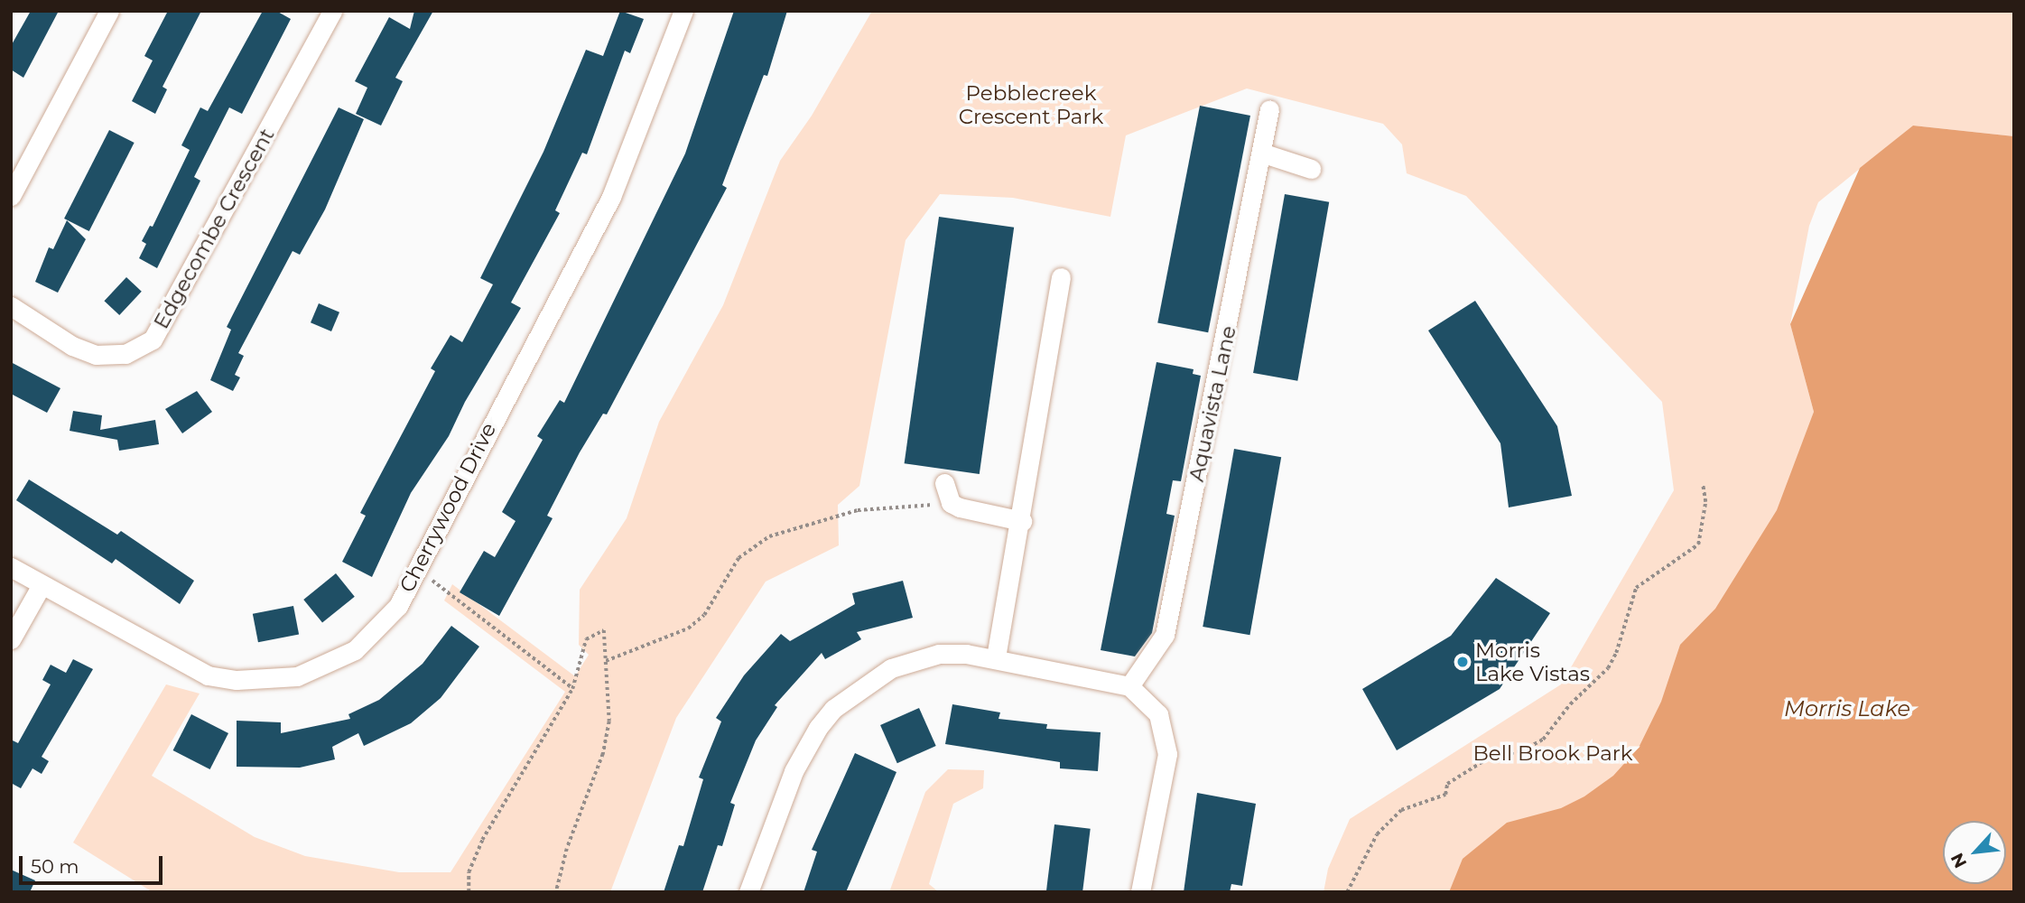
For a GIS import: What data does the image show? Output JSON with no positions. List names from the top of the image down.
{
  "streets": {
    "street": ["Edgecombe Crescent", "Aquavista Lane", "Cherrywood Drive"]
  },
  "water": ["Morris Lake"],
  "parks": ["Pebblecreek Crescent Park", "Bell Brook Park"],
  "places": ["Morris Lake Vistas"],
  "scale_bar": "50 m",
  "north": "bottom left"
}
